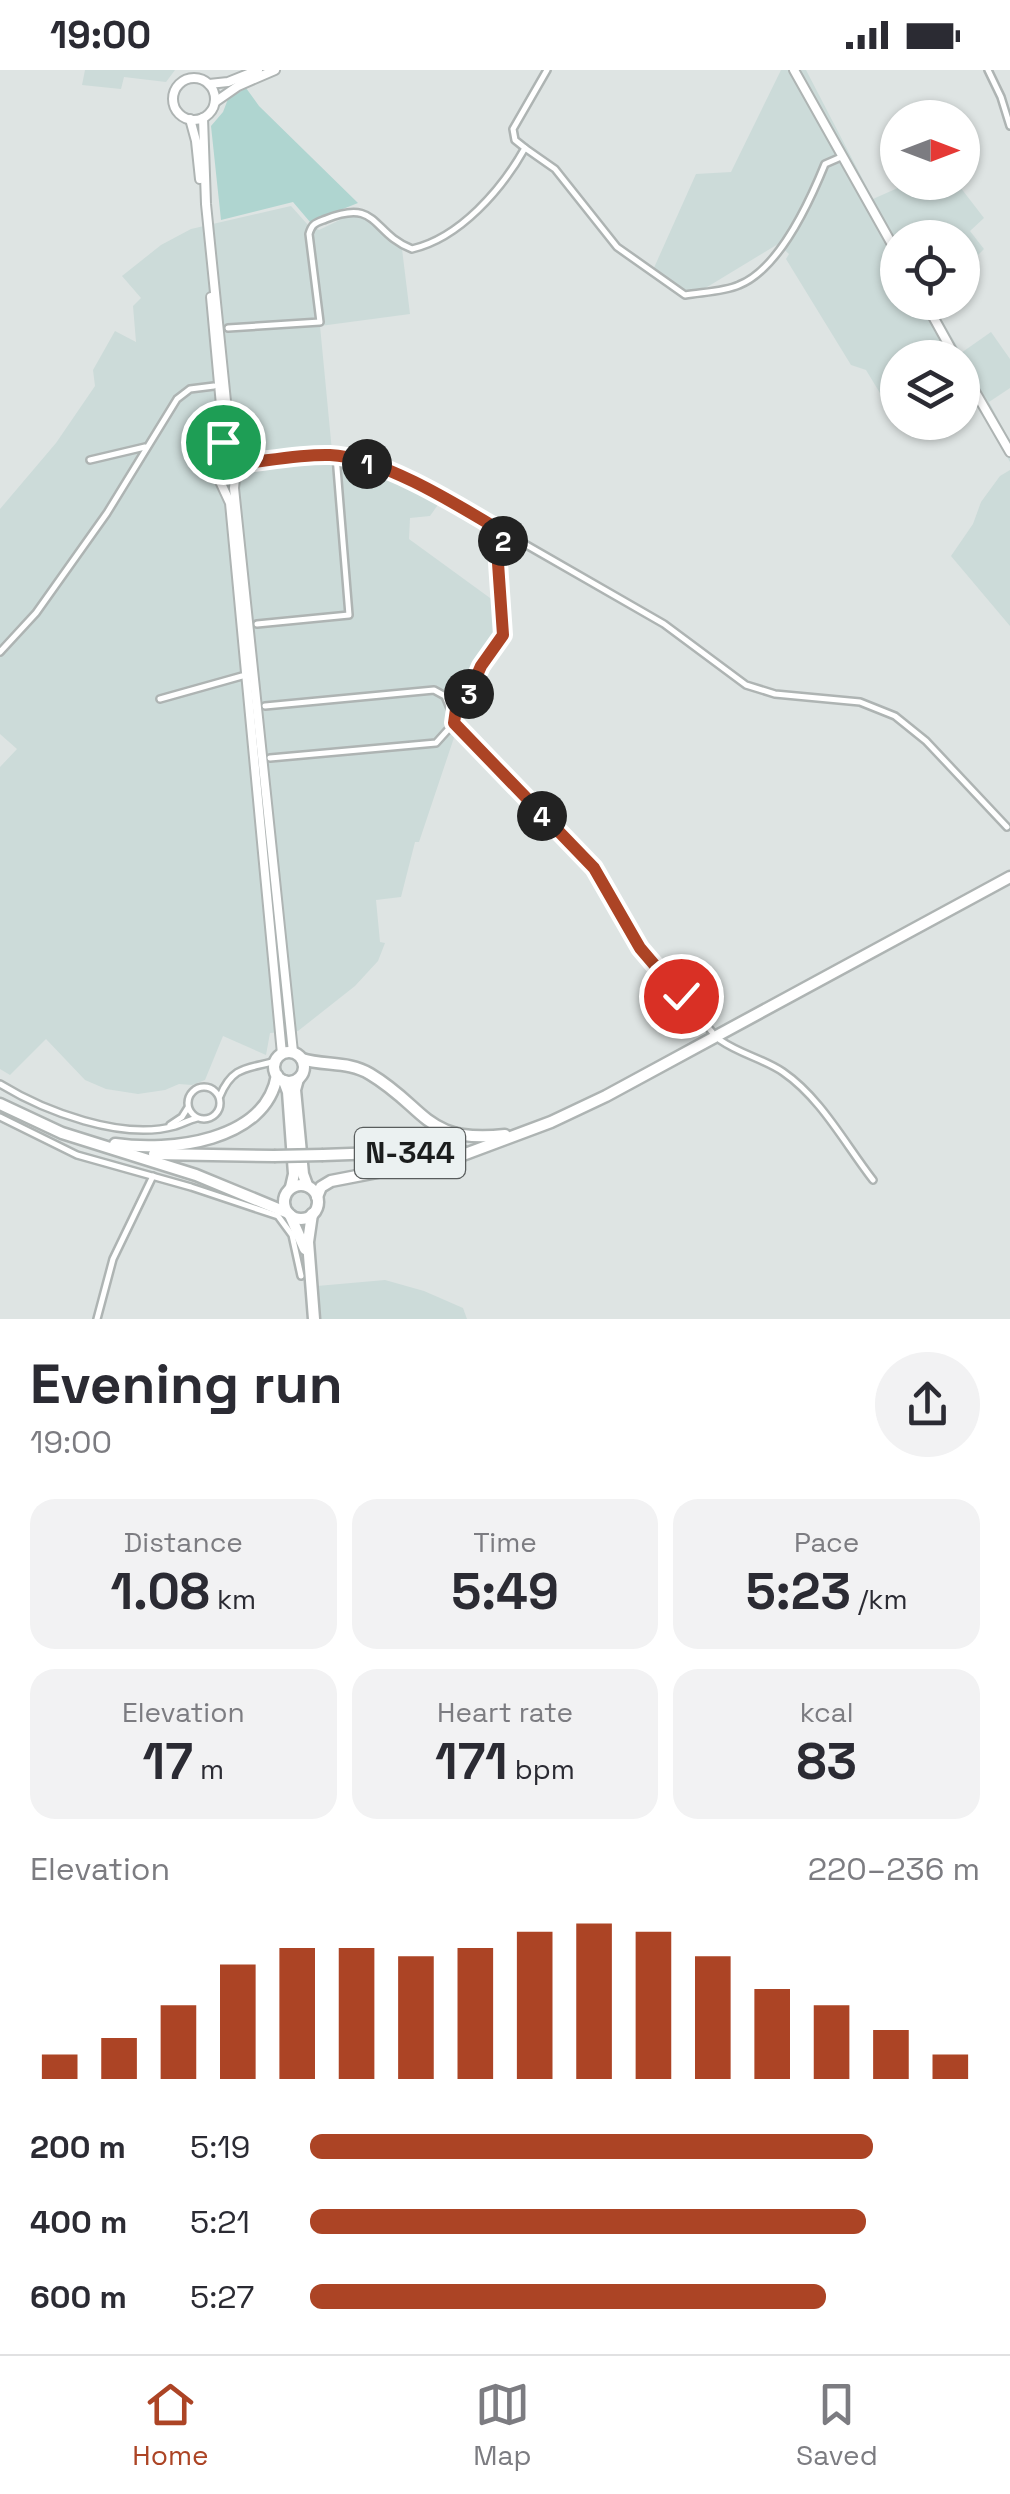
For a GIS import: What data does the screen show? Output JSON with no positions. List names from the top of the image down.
{
  "streets": {
    "highway": ["N-344"]
  },
  "north": "right",
  "page": {
    "status": "19:00",
    "pins": [
      "1",
      "2",
      "3",
      "4"
    ],
    "heading": ["Evening run", "19:00"],
    "stats": [
      ["Distance", "1.08 km"],
      ["Time", "5:49"],
      ["Pace", "5:23 /km"],
      ["Elevation", "17 m"],
      ["Heart rate", "171 bpm"],
      ["kcal", "83"]
    ],
    "chart": ["Elevation", "220–236 m"],
    "list": [
      {
        "name": "200 m",
        "note": "5:19"
      },
      {
        "name": "400 m",
        "note": "5:21"
      },
      {
        "name": "600 m",
        "note": "5:27"
      }
    ],
    "tabs": ["Home", "Map", "Saved"]
  }
}
